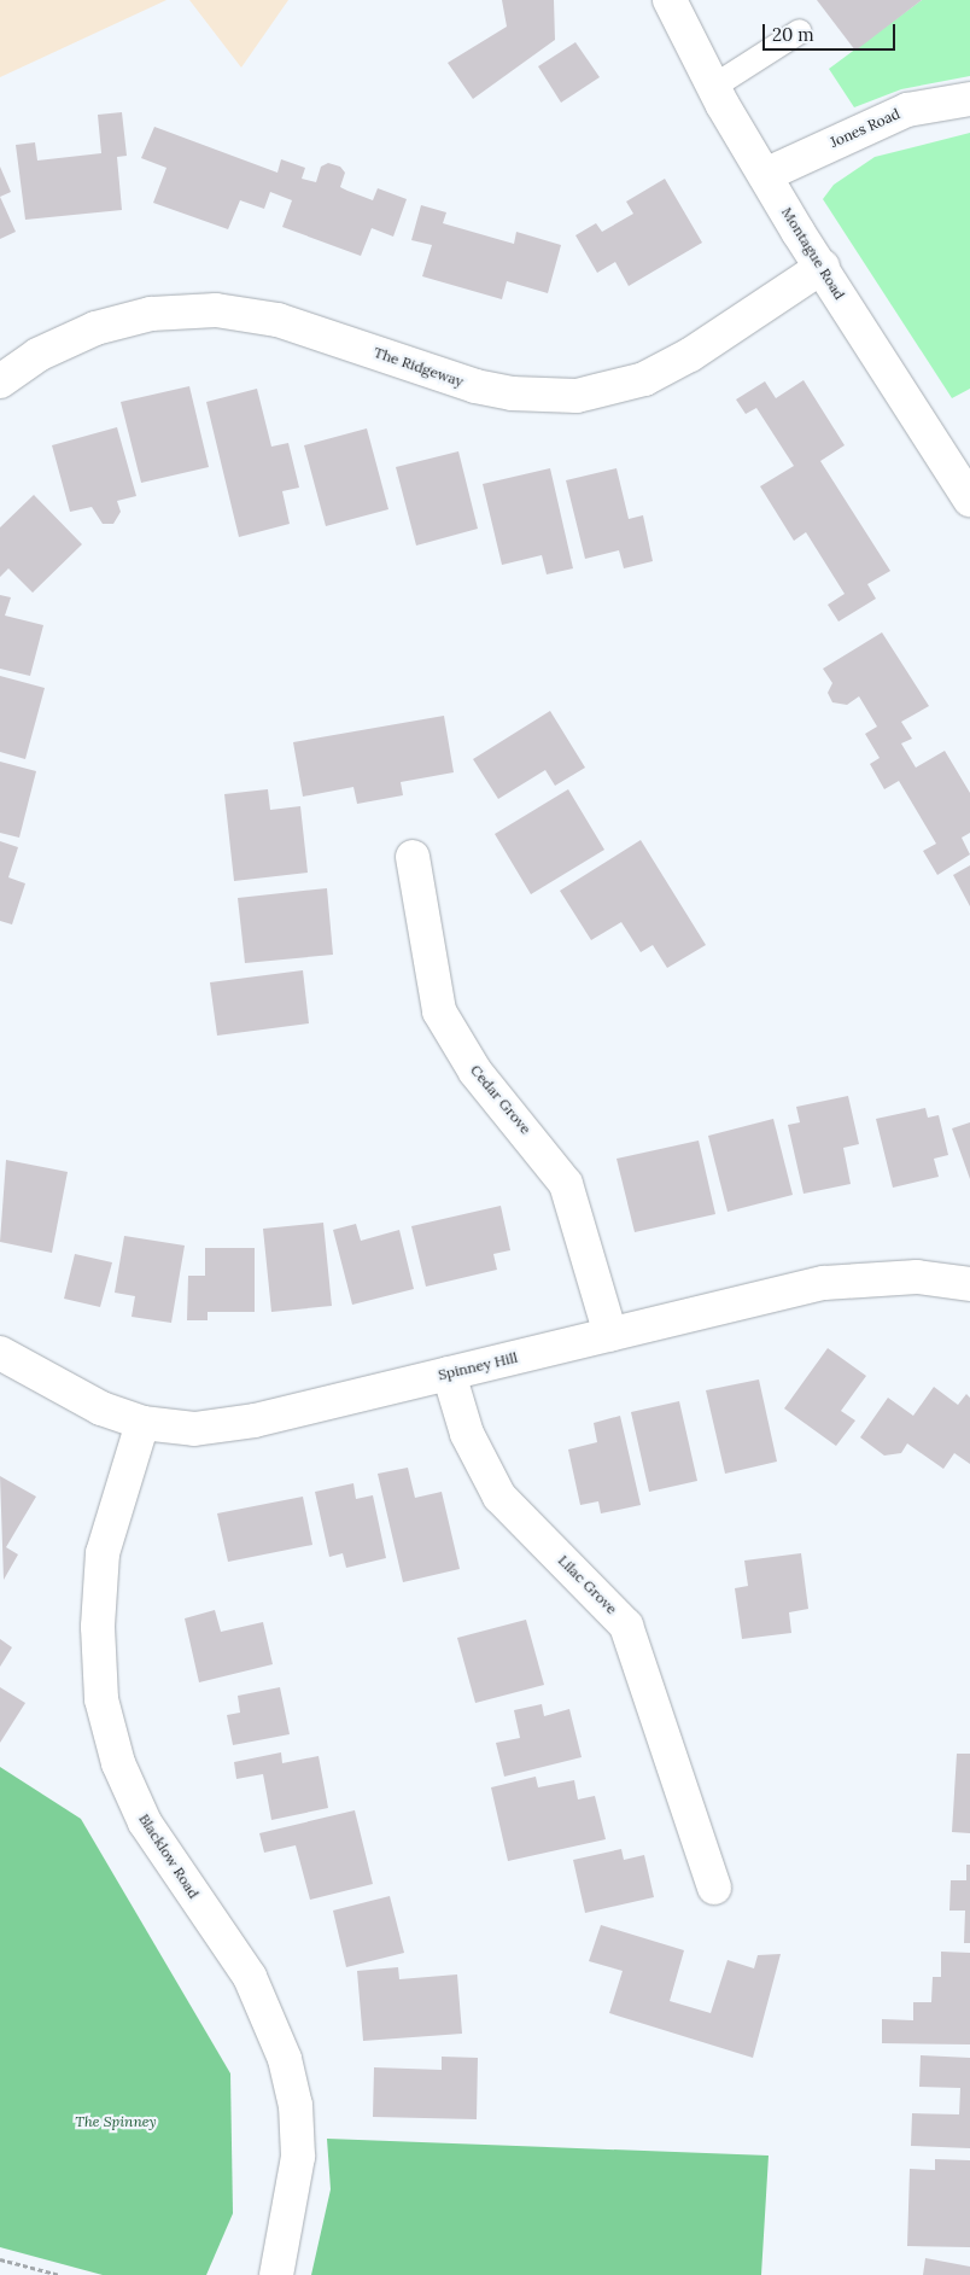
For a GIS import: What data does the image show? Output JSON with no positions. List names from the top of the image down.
{
  "streets": {
    "street": [
      "Jones Road",
      "Montague Road",
      "The Ridgeway",
      "Cedar Grove",
      "Spinney Hill",
      "Lilac Grove",
      "Blacklow Road"
    ]
  },
  "crossings": [
    ["Jones Road", "Montague Road"],
    ["Montague Road", "The Ridgeway"],
    ["Cedar Grove", "Spinney Hill"],
    ["Spinney Hill", "Lilac Grove"],
    ["Spinney Hill", "Blacklow Road"]
  ],
  "parks": ["The Spinney"],
  "scale_bar": "20 m"
}
